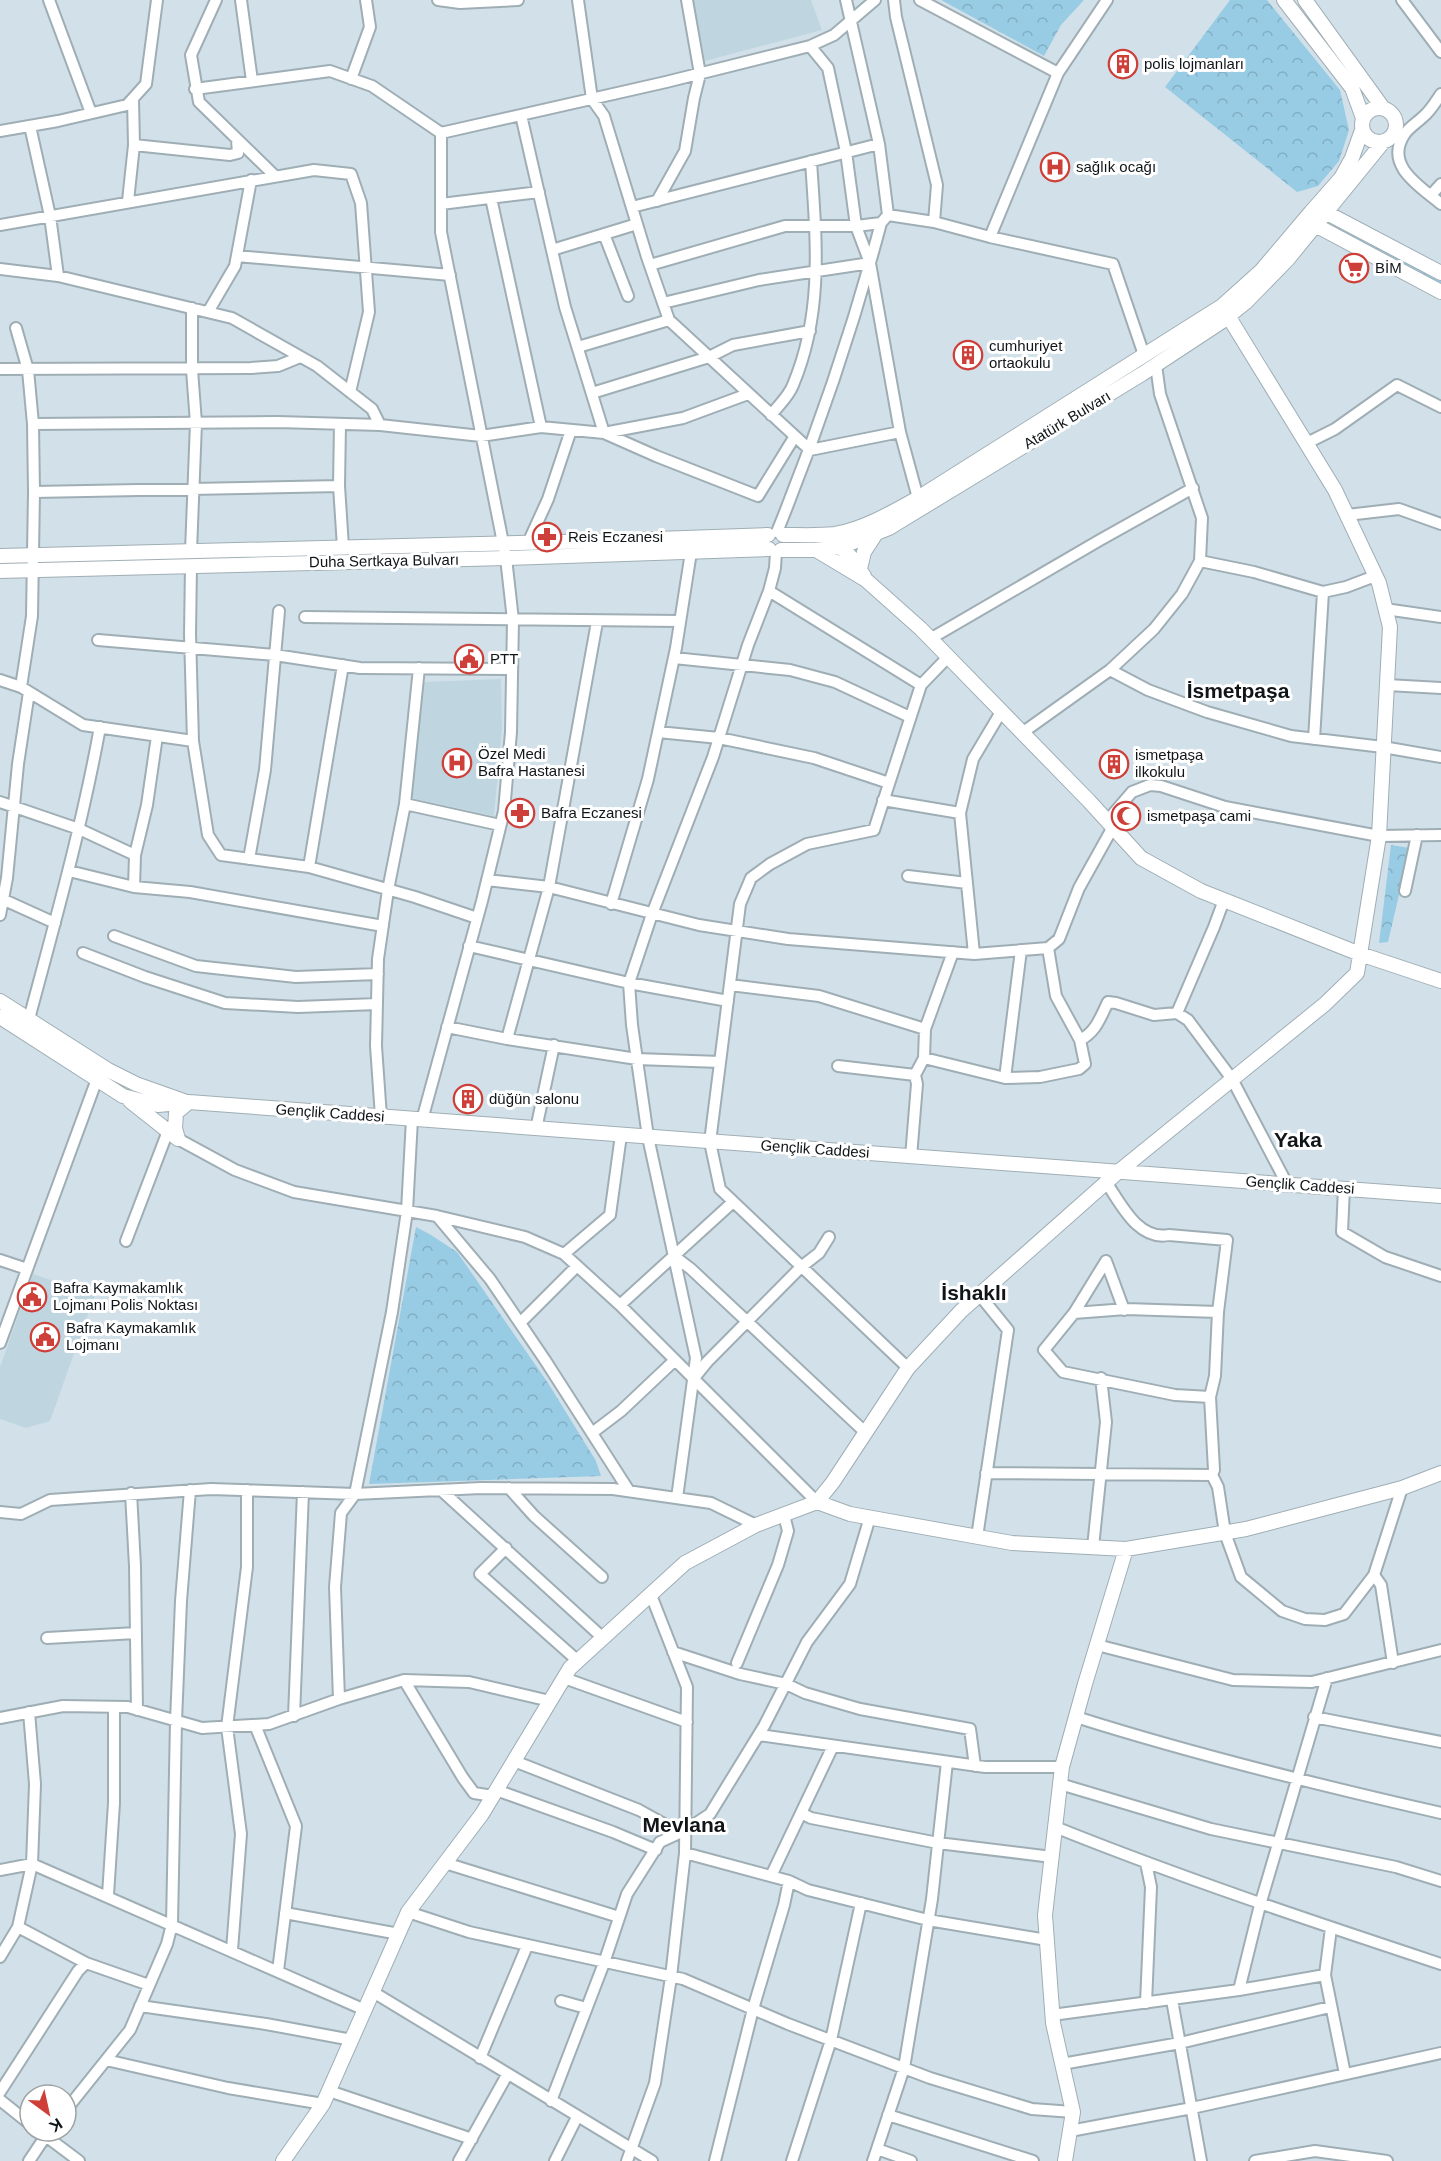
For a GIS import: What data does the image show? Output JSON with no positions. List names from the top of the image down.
{
  "streets": {
    "main road": ["Atatürk Bulvarı", "Duha Sertkaya Bulvarı", "Gençlik Caddesi"]
  },
  "crossings": [
    ["Atatürk Bulvarı", "Duha Sertkaya Bulvarı"]
  ],
  "districts": [
    "İsmetpaşa",
    "Yaka",
    "İshaklı",
    "Mevlana"
  ],
  "places": {
    "building": [
      "polis lojmanları",
      "cumhuriyet ortaokulu",
      "ismetpaşa ilkokulu",
      "düğün salonu"
    ],
    "hospital": ["sağlık ocağı", "Özel Medi Bafra Hastanesi"],
    "supermarket": ["BİM"],
    "pharmacy": ["Reis Eczanesi", "Bafra Eczanesi"],
    "public building": ["PTT", "Bafra Kaymakamlık Lojmanı Polis Noktası", "Bafra Kaymakamlık Lojmanı"],
    "mosque": ["ismetpaşa cami"]
  },
  "north": "bottom right"
}
